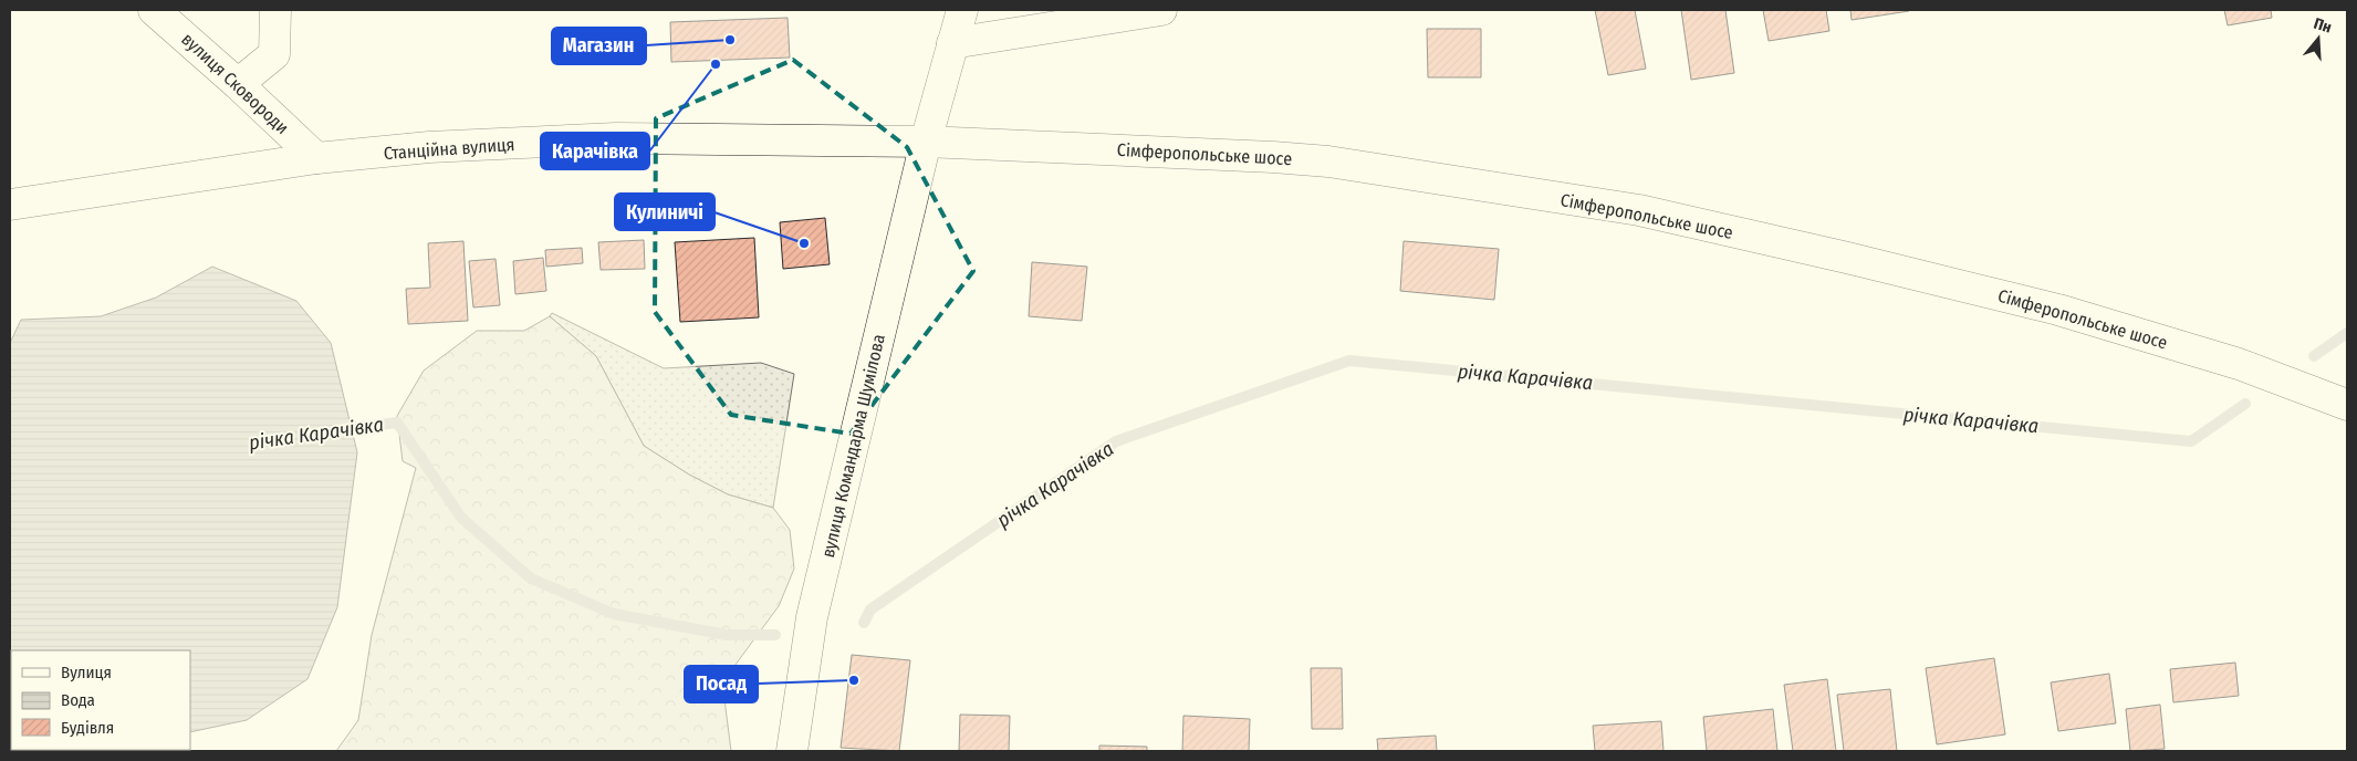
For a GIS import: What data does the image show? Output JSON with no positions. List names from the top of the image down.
{
  "streets": {
    "main road": [
      "вулиця Сковороди",
      "Станційна вулиця",
      "Сімферопольське шосе",
      "вулиця Командарма Шумілова"
    ]
  },
  "crossings": [
    ["вулиця Сковороди", "Станційна вулиця"],
    ["Станційна вулиця", "Сімферопольське шосе"],
    ["Станційна вулиця", "вулиця Командарма Шумілова"],
    ["Сімферопольське шосе", "вулиця Командарма Шумілова"]
  ],
  "water": ["річка Карачівка"],
  "places": [
    "Магазин",
    "Карачівка",
    "Кулиничі",
    "Посад"
  ],
  "legend": ["Вулиця", "Вода", "Будівля"],
  "north": "top"
}
